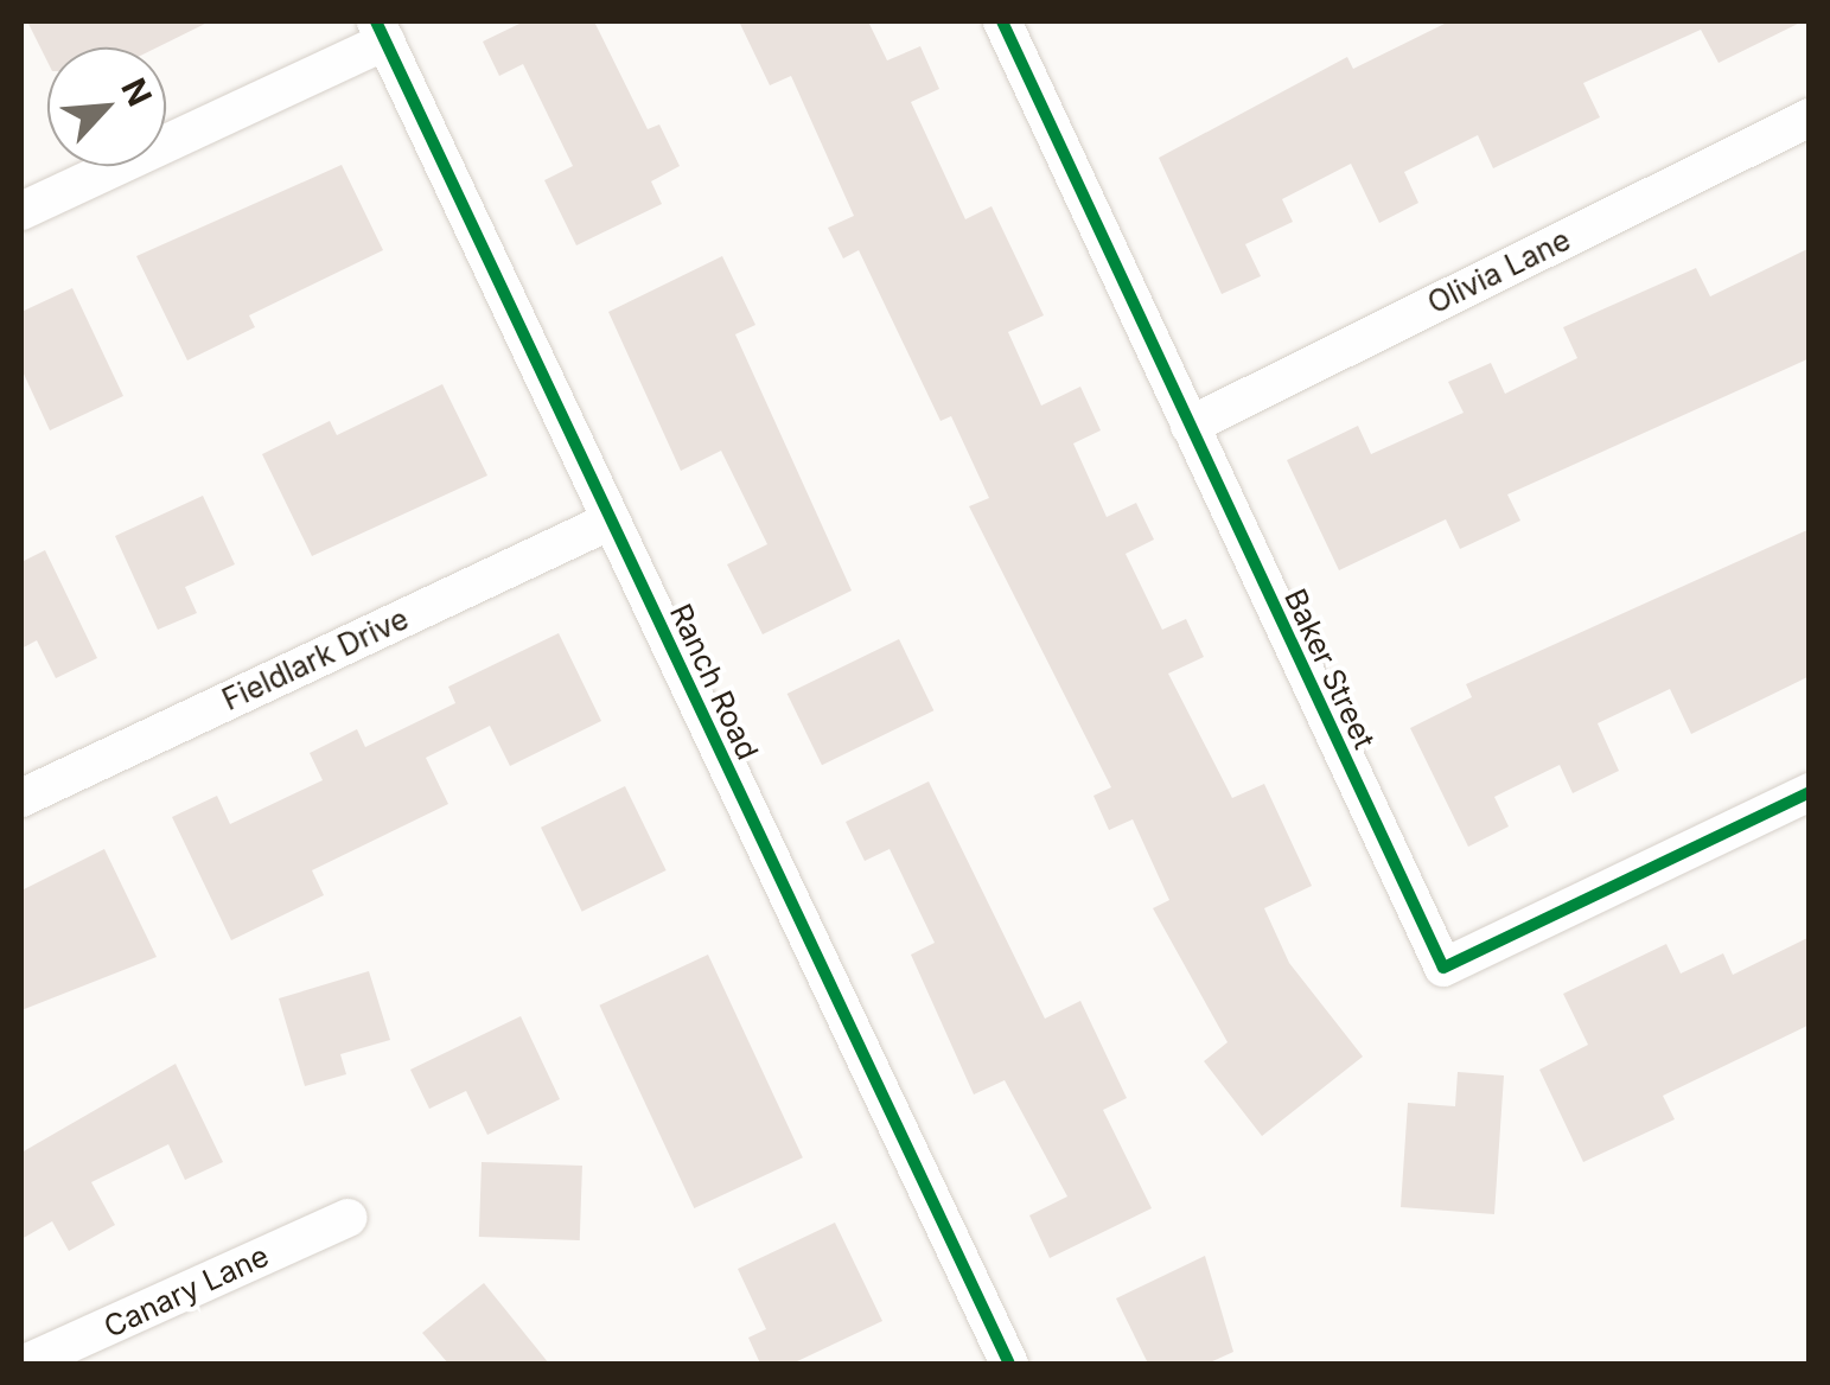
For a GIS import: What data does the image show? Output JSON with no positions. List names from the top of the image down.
{
  "streets": {
    "street": [
      "Olivia Lane",
      "Fieldlark Drive",
      "Baker Street",
      "Ranch Road",
      "Canary Lane"
    ]
  },
  "crossings": [
    ["Olivia Lane", "Baker Street"],
    ["Fieldlark Drive", "Ranch Road"]
  ],
  "north": "top right"
}
